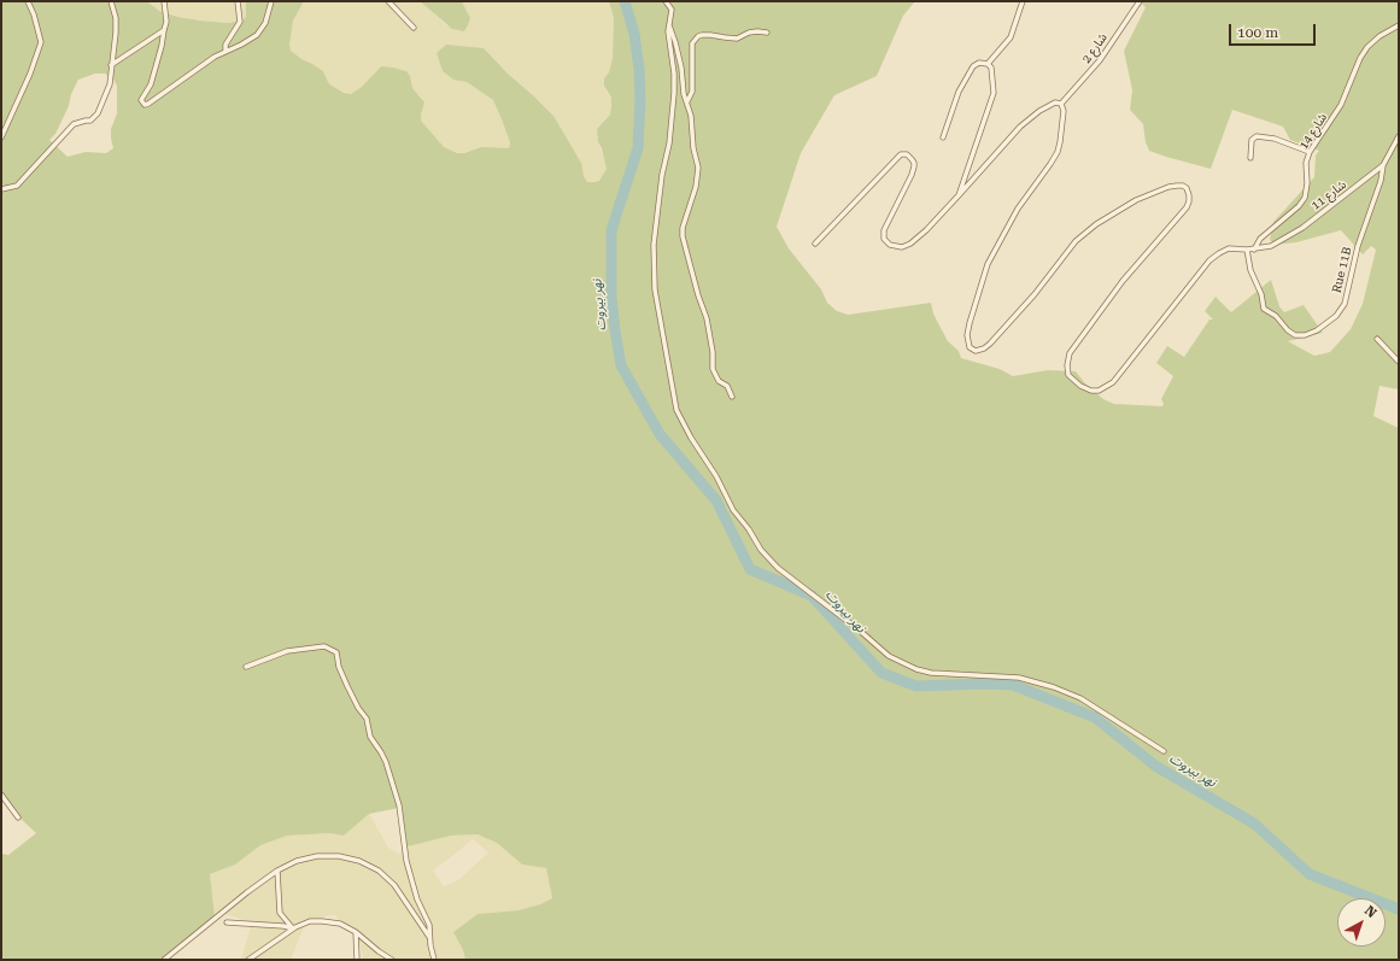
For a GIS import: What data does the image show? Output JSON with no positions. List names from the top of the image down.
{
  "streets": {
    "street": [
      "شارع 2",
      "شارع 14",
      "شارع 11",
      "Rue 11B"
    ]
  },
  "crossings": [
    ["شارع 2", "شارع 11"],
    ["شارع 14", "شارع 11"],
    ["شارع 11", "Rue 11B"]
  ],
  "water": ["نهر بيروت"],
  "scale_bar": "100 m",
  "north": "top right"
}
